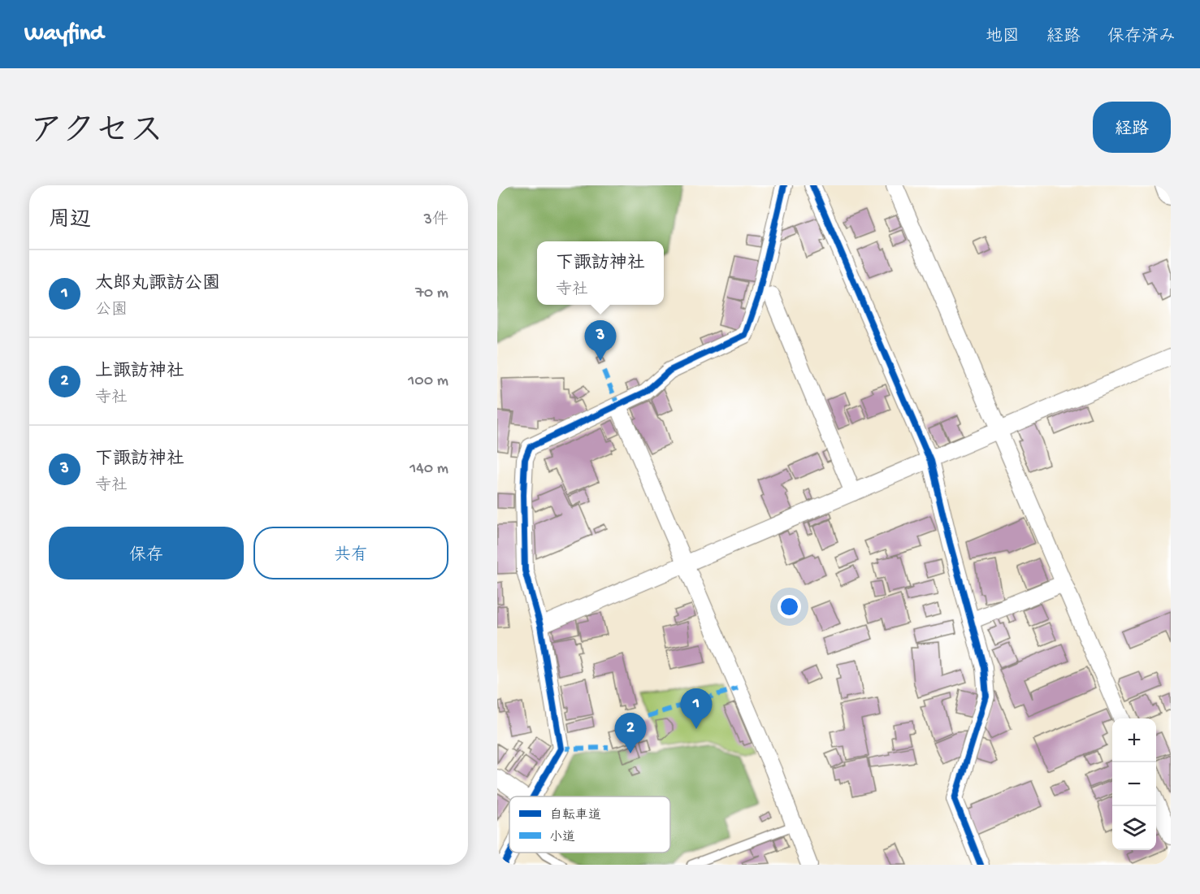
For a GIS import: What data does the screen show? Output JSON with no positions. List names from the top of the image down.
{
  "legend": ["自転車道", "小道"],
  "page": {
    "header": "Wayfind",
    "nav": ["地図", "経路", "保存済み"],
    "title": "アクセス",
    "buttons": [
      "経路",
      ["保存", "共有"]
    ],
    "heading": ["周辺", "3件"],
    "popup": ["下諏訪神社", "寺社"],
    "list": [
      {
        "mark": "1",
        "name": "太郎丸諏訪公園",
        "note": "公園",
        "value": "70 m"
      },
      {
        "mark": "2",
        "name": "上諏訪神社",
        "note": "寺社",
        "value": "100 m"
      },
      {
        "mark": "3",
        "name": "下諏訪神社",
        "note": "寺社",
        "value": "140 m"
      }
    ],
    "pins": ["3", "1", "2"],
    "map_buttons": ["+", "−"]
  }
}
